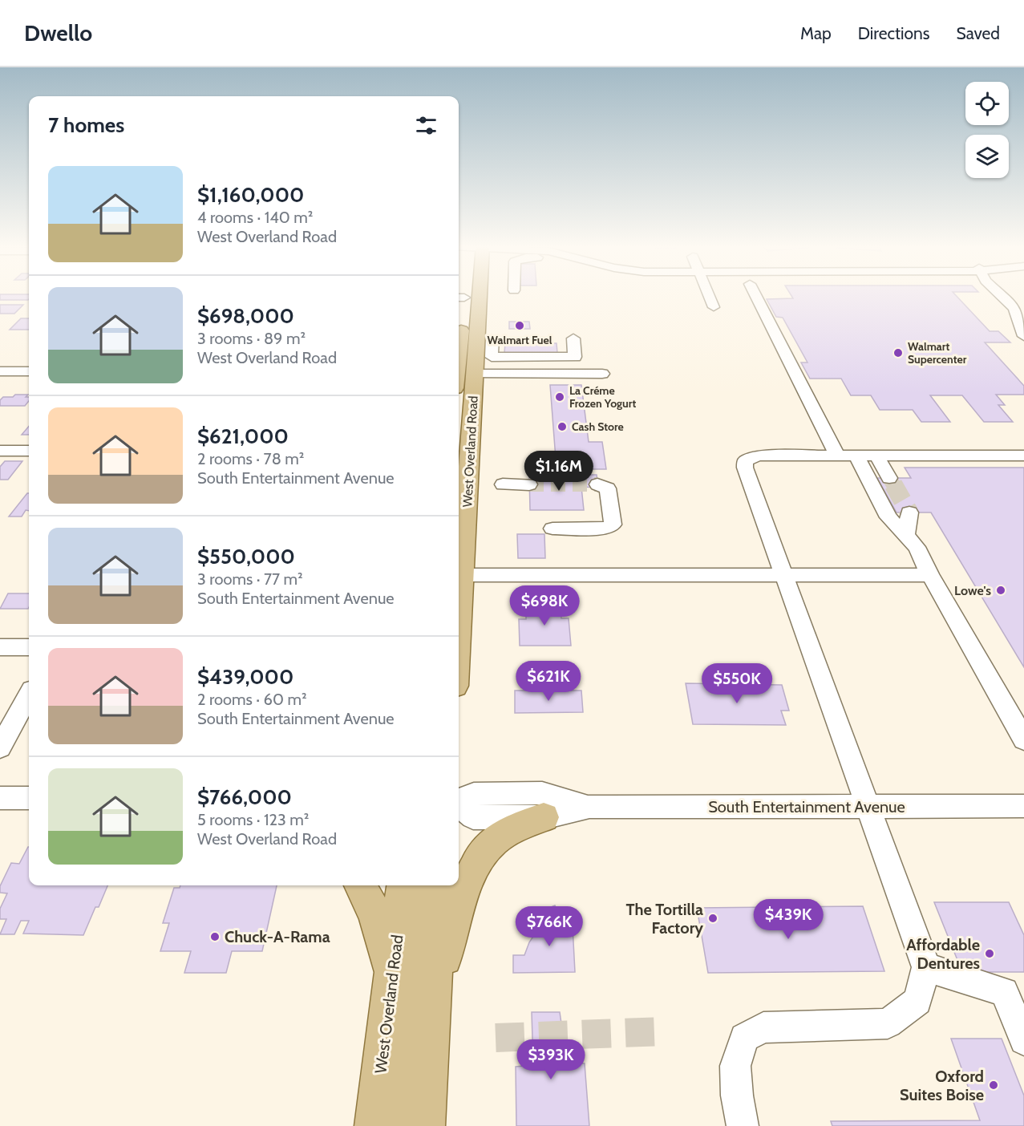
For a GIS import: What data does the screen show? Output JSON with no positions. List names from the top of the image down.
{
  "streets": {
    "main road": ["West Overland Road"],
    "street": ["South Entertainment Avenue"]
  },
  "places": [
    "Walmart Fuel",
    "Walmart Supercenter",
    "La Créme Frozen Yogurt",
    "Cash Store",
    "Lowe's",
    "The Tortilla Factory",
    "Chuck-A-Rama",
    "Affordable Dentures",
    "Oxford Suites Boise"
  ],
  "page": {
    "header": "Dwello",
    "nav": ["Map", "Directions", "Saved"],
    "heading": "7 homes",
    "list": [
      {
        "name": "$1,160,000",
        "note": "4 rooms · 140 m² · West Overland Road"
      },
      {
        "name": "$698,000",
        "note": "3 rooms · 89 m² · West Overland Road"
      },
      {
        "name": "$621,000",
        "note": "2 rooms · 78 m² · South Entertainment Avenue"
      },
      {
        "name": "$550,000",
        "note": "3 rooms · 77 m² · South Entertainment Avenue"
      },
      {
        "name": "$439,000",
        "note": "2 rooms · 60 m² · South Entertainment Avenue"
      },
      {
        "name": "$766,000",
        "note": "5 rooms · 123 m² · West Overland Road"
      }
    ],
    "price": [
      "$1.16M",
      "$698K",
      "$621K",
      "$550K",
      "$439K",
      "$766K",
      "$393K"
    ]
  }
}
